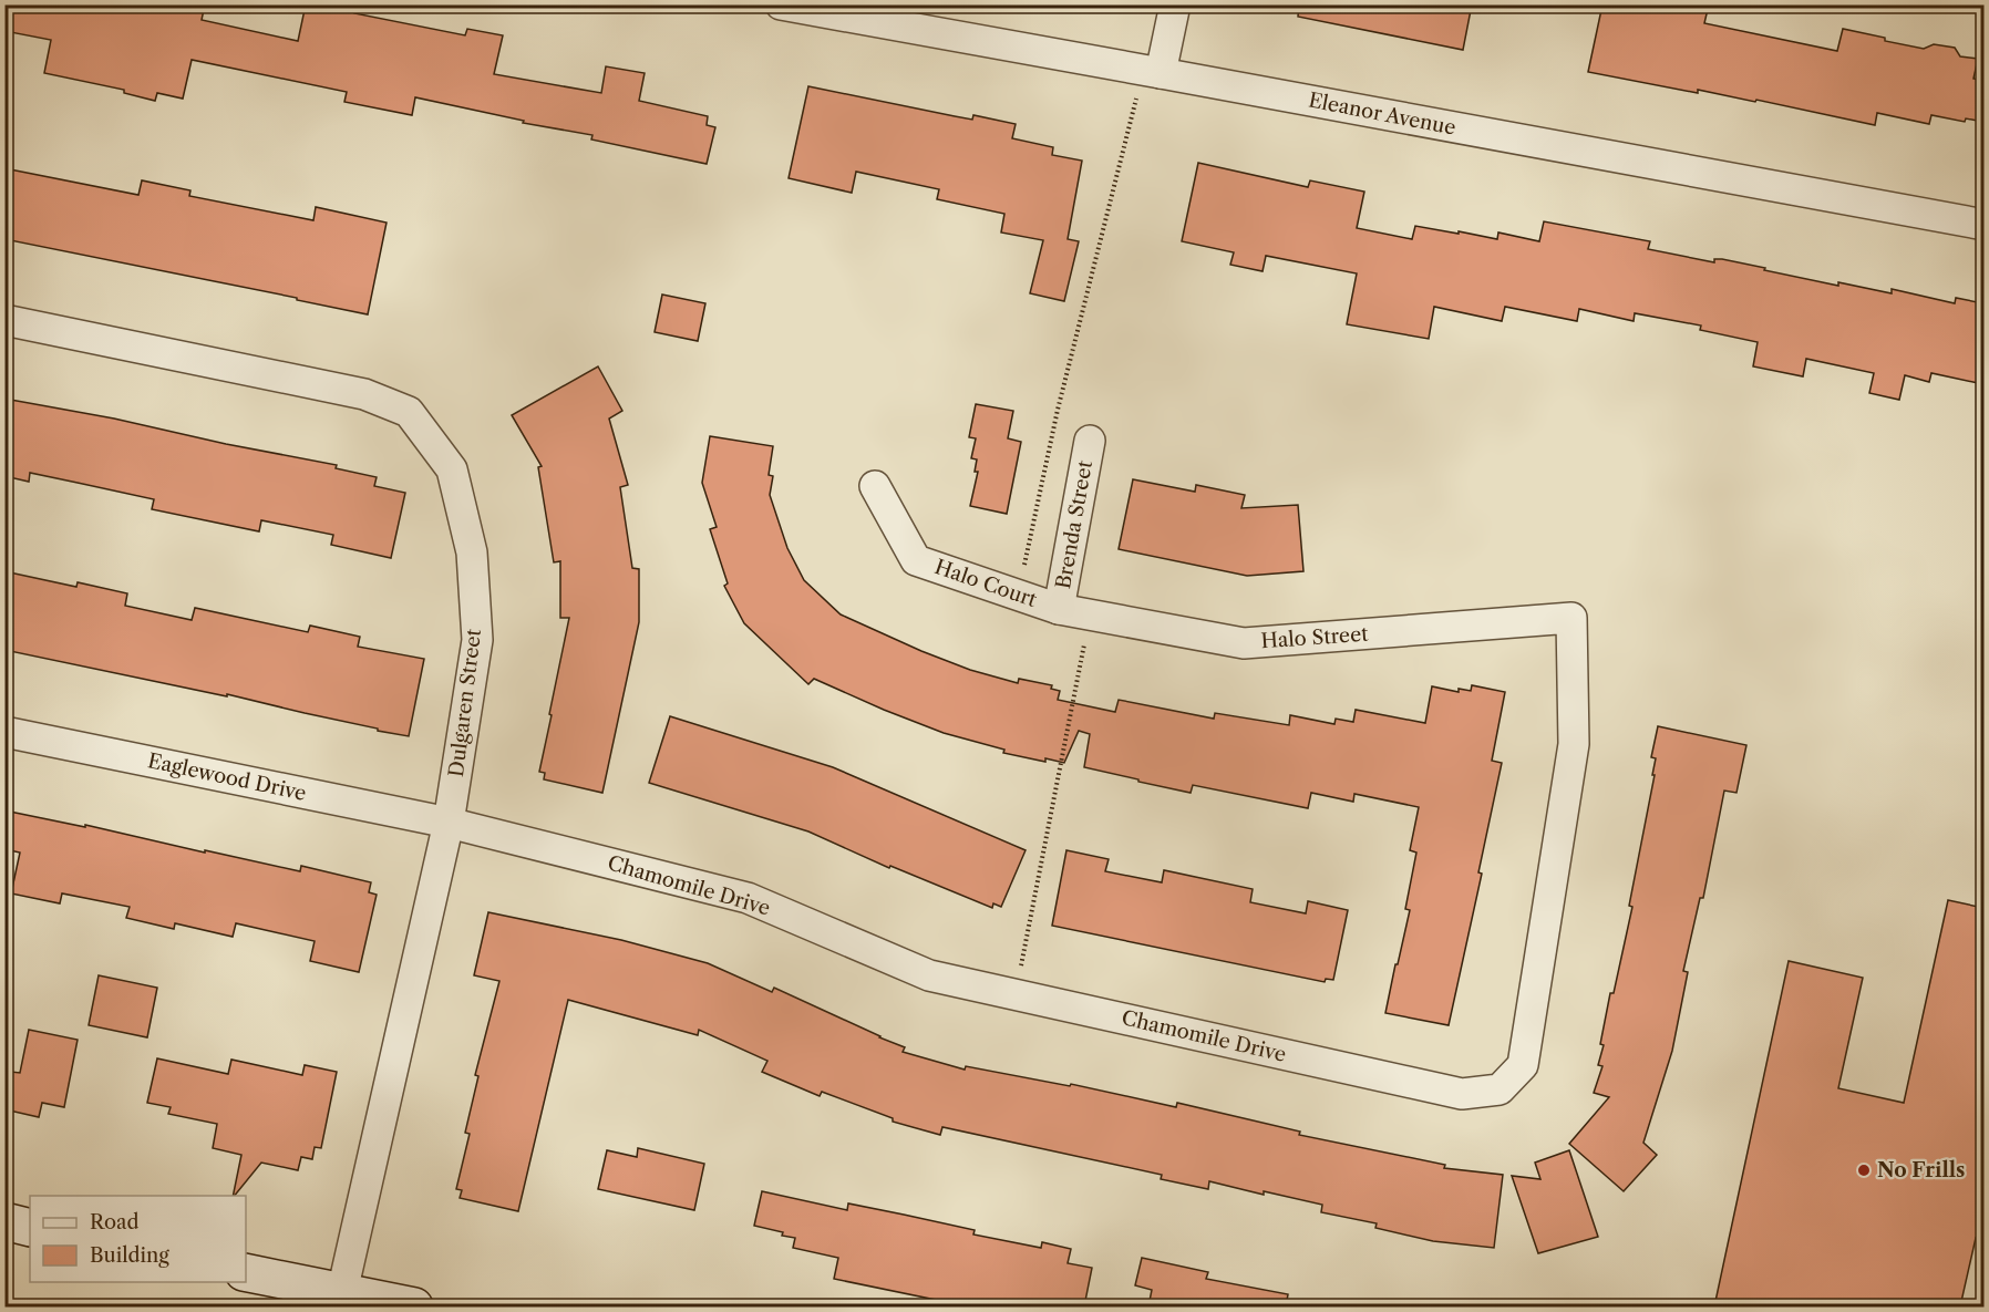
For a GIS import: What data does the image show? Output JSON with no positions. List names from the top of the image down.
{
  "streets": {
    "street": [
      "Eleanor Avenue",
      "Brenda Street",
      "Halo Court",
      "Halo Street",
      "Dulgaren Street",
      "Eaglewood Drive",
      "Chamomile Drive"
    ]
  },
  "crossings": [
    ["Brenda Street", "Halo Court"],
    ["Brenda Street", "Halo Street"],
    ["Halo Court", "Halo Street"],
    ["Halo Street", "Chamomile Drive"],
    ["Dulgaren Street", "Eaglewood Drive"],
    ["Dulgaren Street", "Chamomile Drive"],
    ["Eaglewood Drive", "Chamomile Drive"]
  ],
  "places": ["No Frills"],
  "legend": ["Road", "Building"]
}
